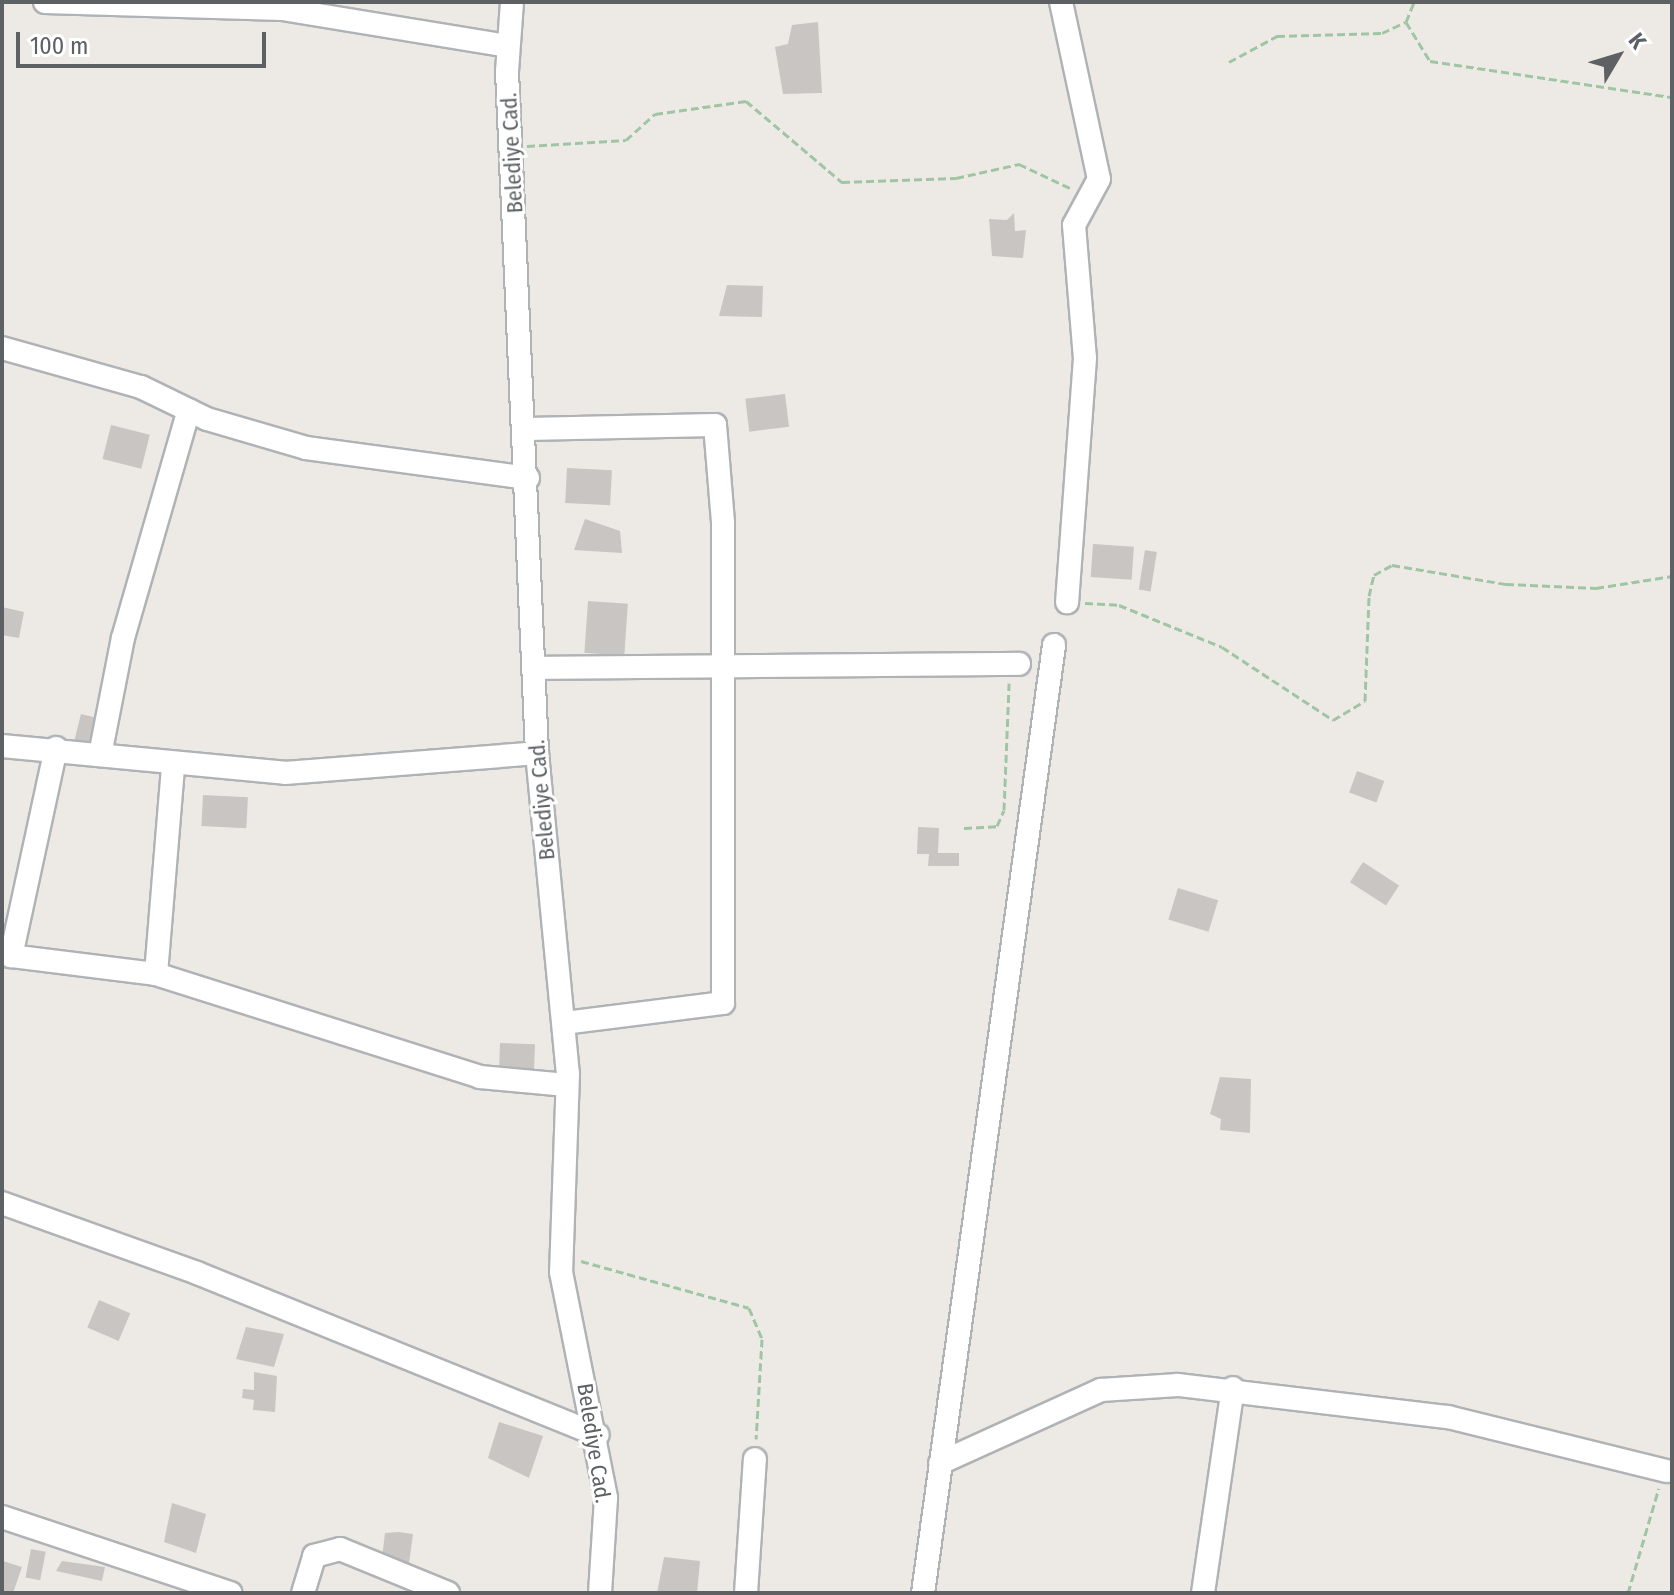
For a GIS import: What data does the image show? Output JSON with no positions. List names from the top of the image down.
{
  "streets": {
    "street": ["Belediye Cad."]
  },
  "scale_bar": "100 m",
  "north": "top right"
}
